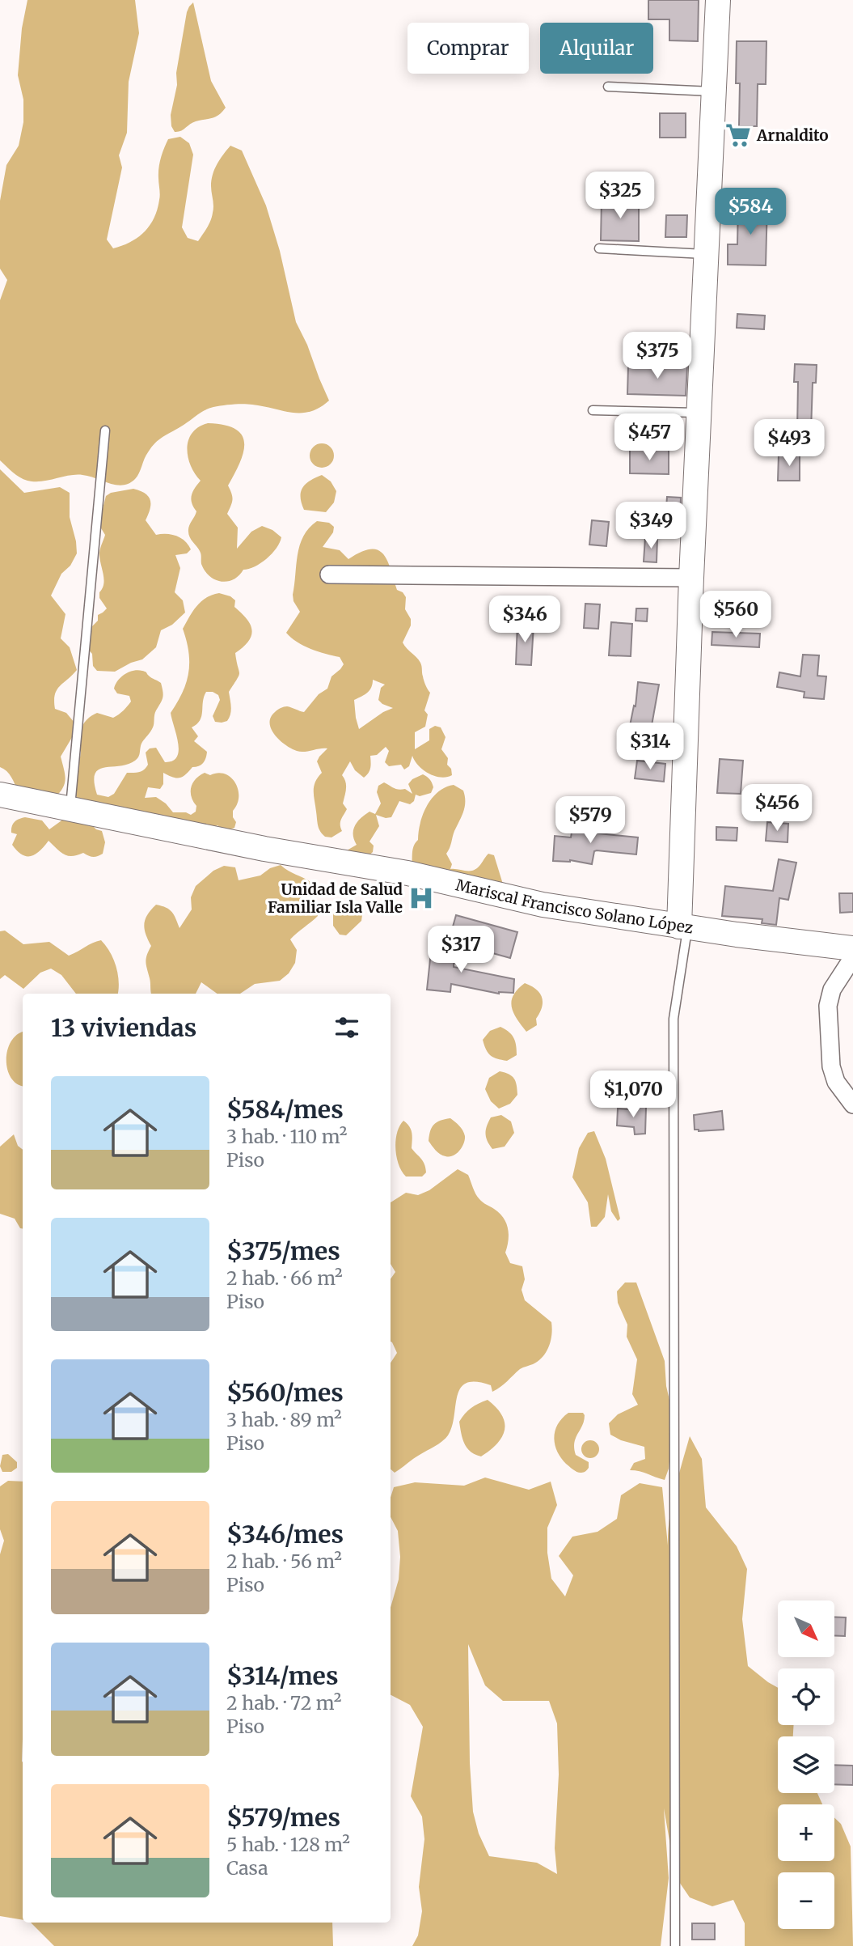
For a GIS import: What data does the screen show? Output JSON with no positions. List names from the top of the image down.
{
  "streets": {
    "street": ["Mariscal Francisco Solano López"]
  },
  "places": {
    "supermarket": ["Arnaldito"],
    "hospital": ["Unidad de Salud Familiar Isla Valle"]
  },
  "north": "bottom right",
  "page": {
    "chip": ["Comprar", "Alquilar"],
    "price": [
      "$325",
      "$584",
      "$375",
      "$457",
      "$493",
      "$349",
      "$560",
      "$346",
      "$314",
      "$456",
      "$579",
      "$317",
      "$1,070"
    ],
    "heading": "13 viviendas",
    "list": [
      {
        "name": "$584/mes",
        "note": "3 hab. · 110 m² · Piso"
      },
      {
        "name": "$375/mes",
        "note": "2 hab. · 66 m² · Piso"
      },
      {
        "name": "$560/mes",
        "note": "3 hab. · 89 m² · Piso"
      },
      {
        "name": "$346/mes",
        "note": "2 hab. · 56 m² · Piso"
      },
      {
        "name": "$314/mes",
        "note": "2 hab. · 72 m² · Piso"
      },
      {
        "name": "$579/mes",
        "note": "5 hab. · 128 m² · Casa"
      }
    ],
    "map_buttons": ["+", "−"]
  }
}
